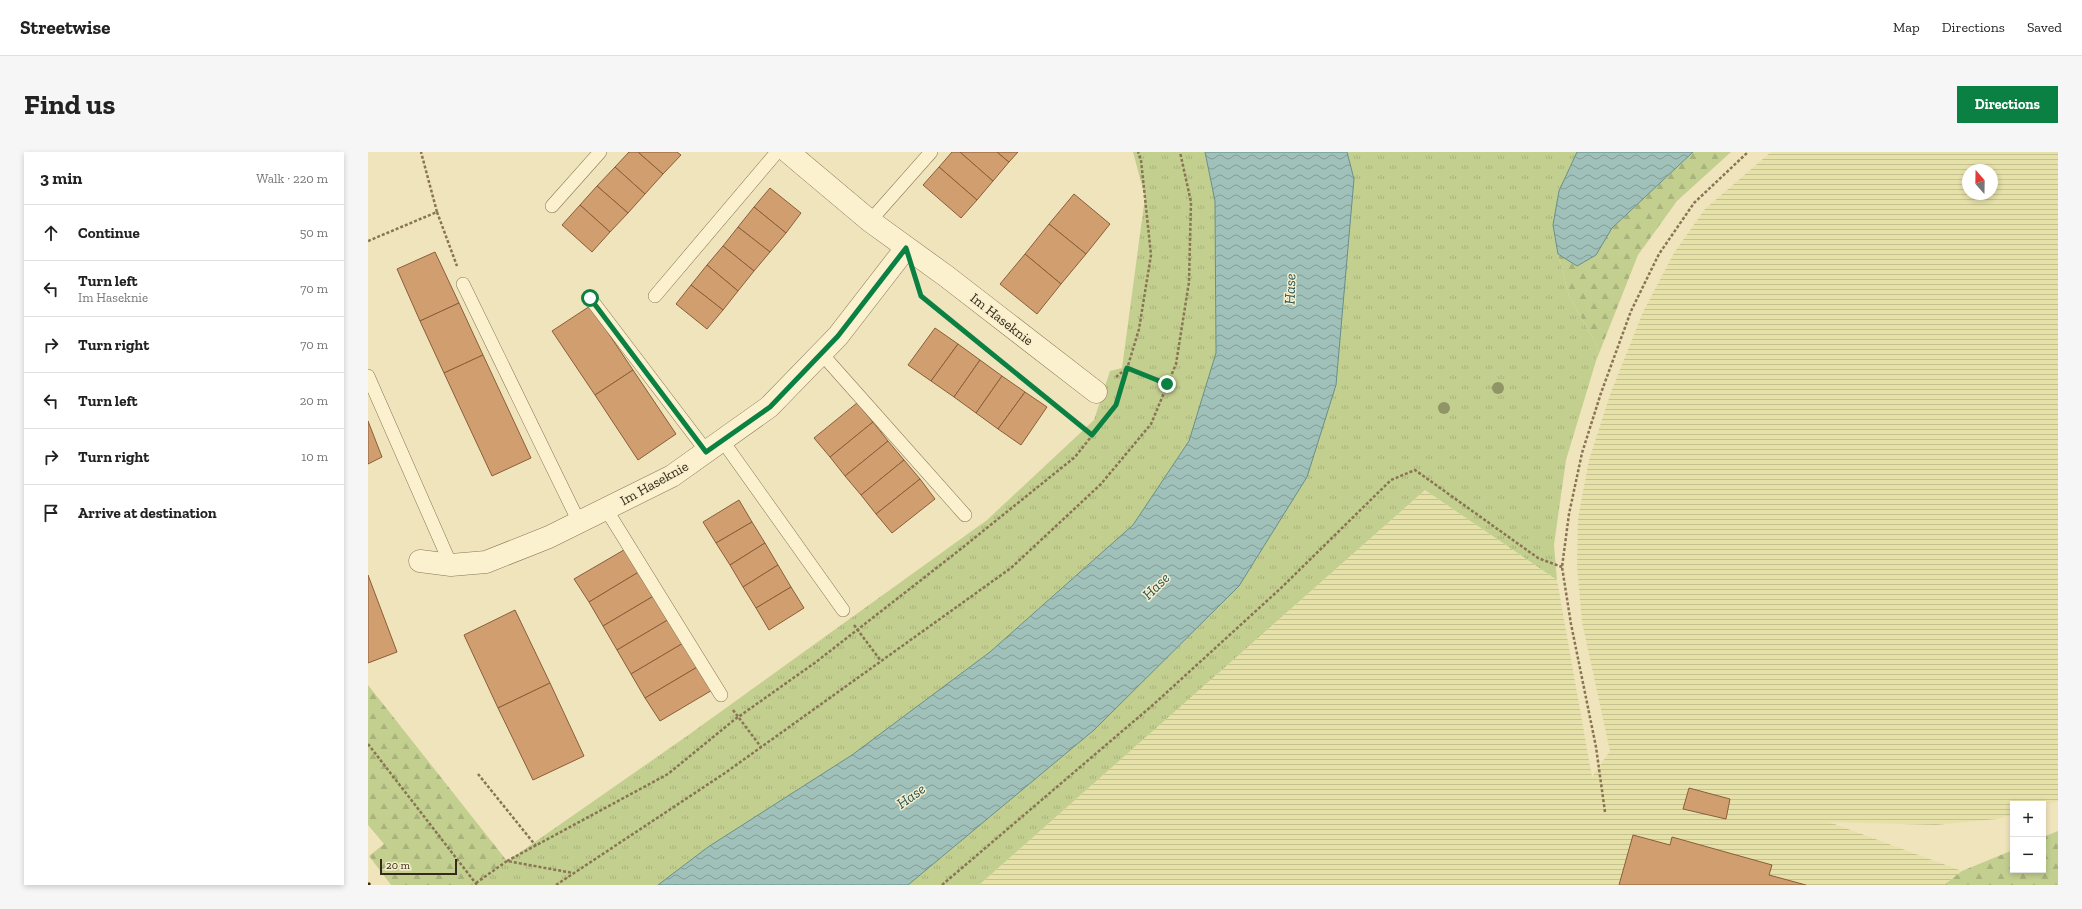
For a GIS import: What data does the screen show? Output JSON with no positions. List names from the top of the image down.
{
  "streets": {
    "street": ["Im Haseknie"]
  },
  "water": ["Hase"],
  "scale_bar": "20 m",
  "north": "top",
  "page": {
    "header": "Streetwise",
    "nav": ["Map", "Directions", "Saved"],
    "buttons": "Directions",
    "title": "Find us",
    "heading": ["3 min", "Walk · 220 m"],
    "list": [
      ["Continue", "50 m"],
      ["Turn left", "Im Haseknie", "70 m"],
      ["Turn right", "70 m"],
      ["Turn left", "20 m"],
      ["Turn right", "10 m"],
      "Arrive at destination"
    ],
    "map_buttons": ["+", "−"],
    "scale": "20 m"
  }
}
